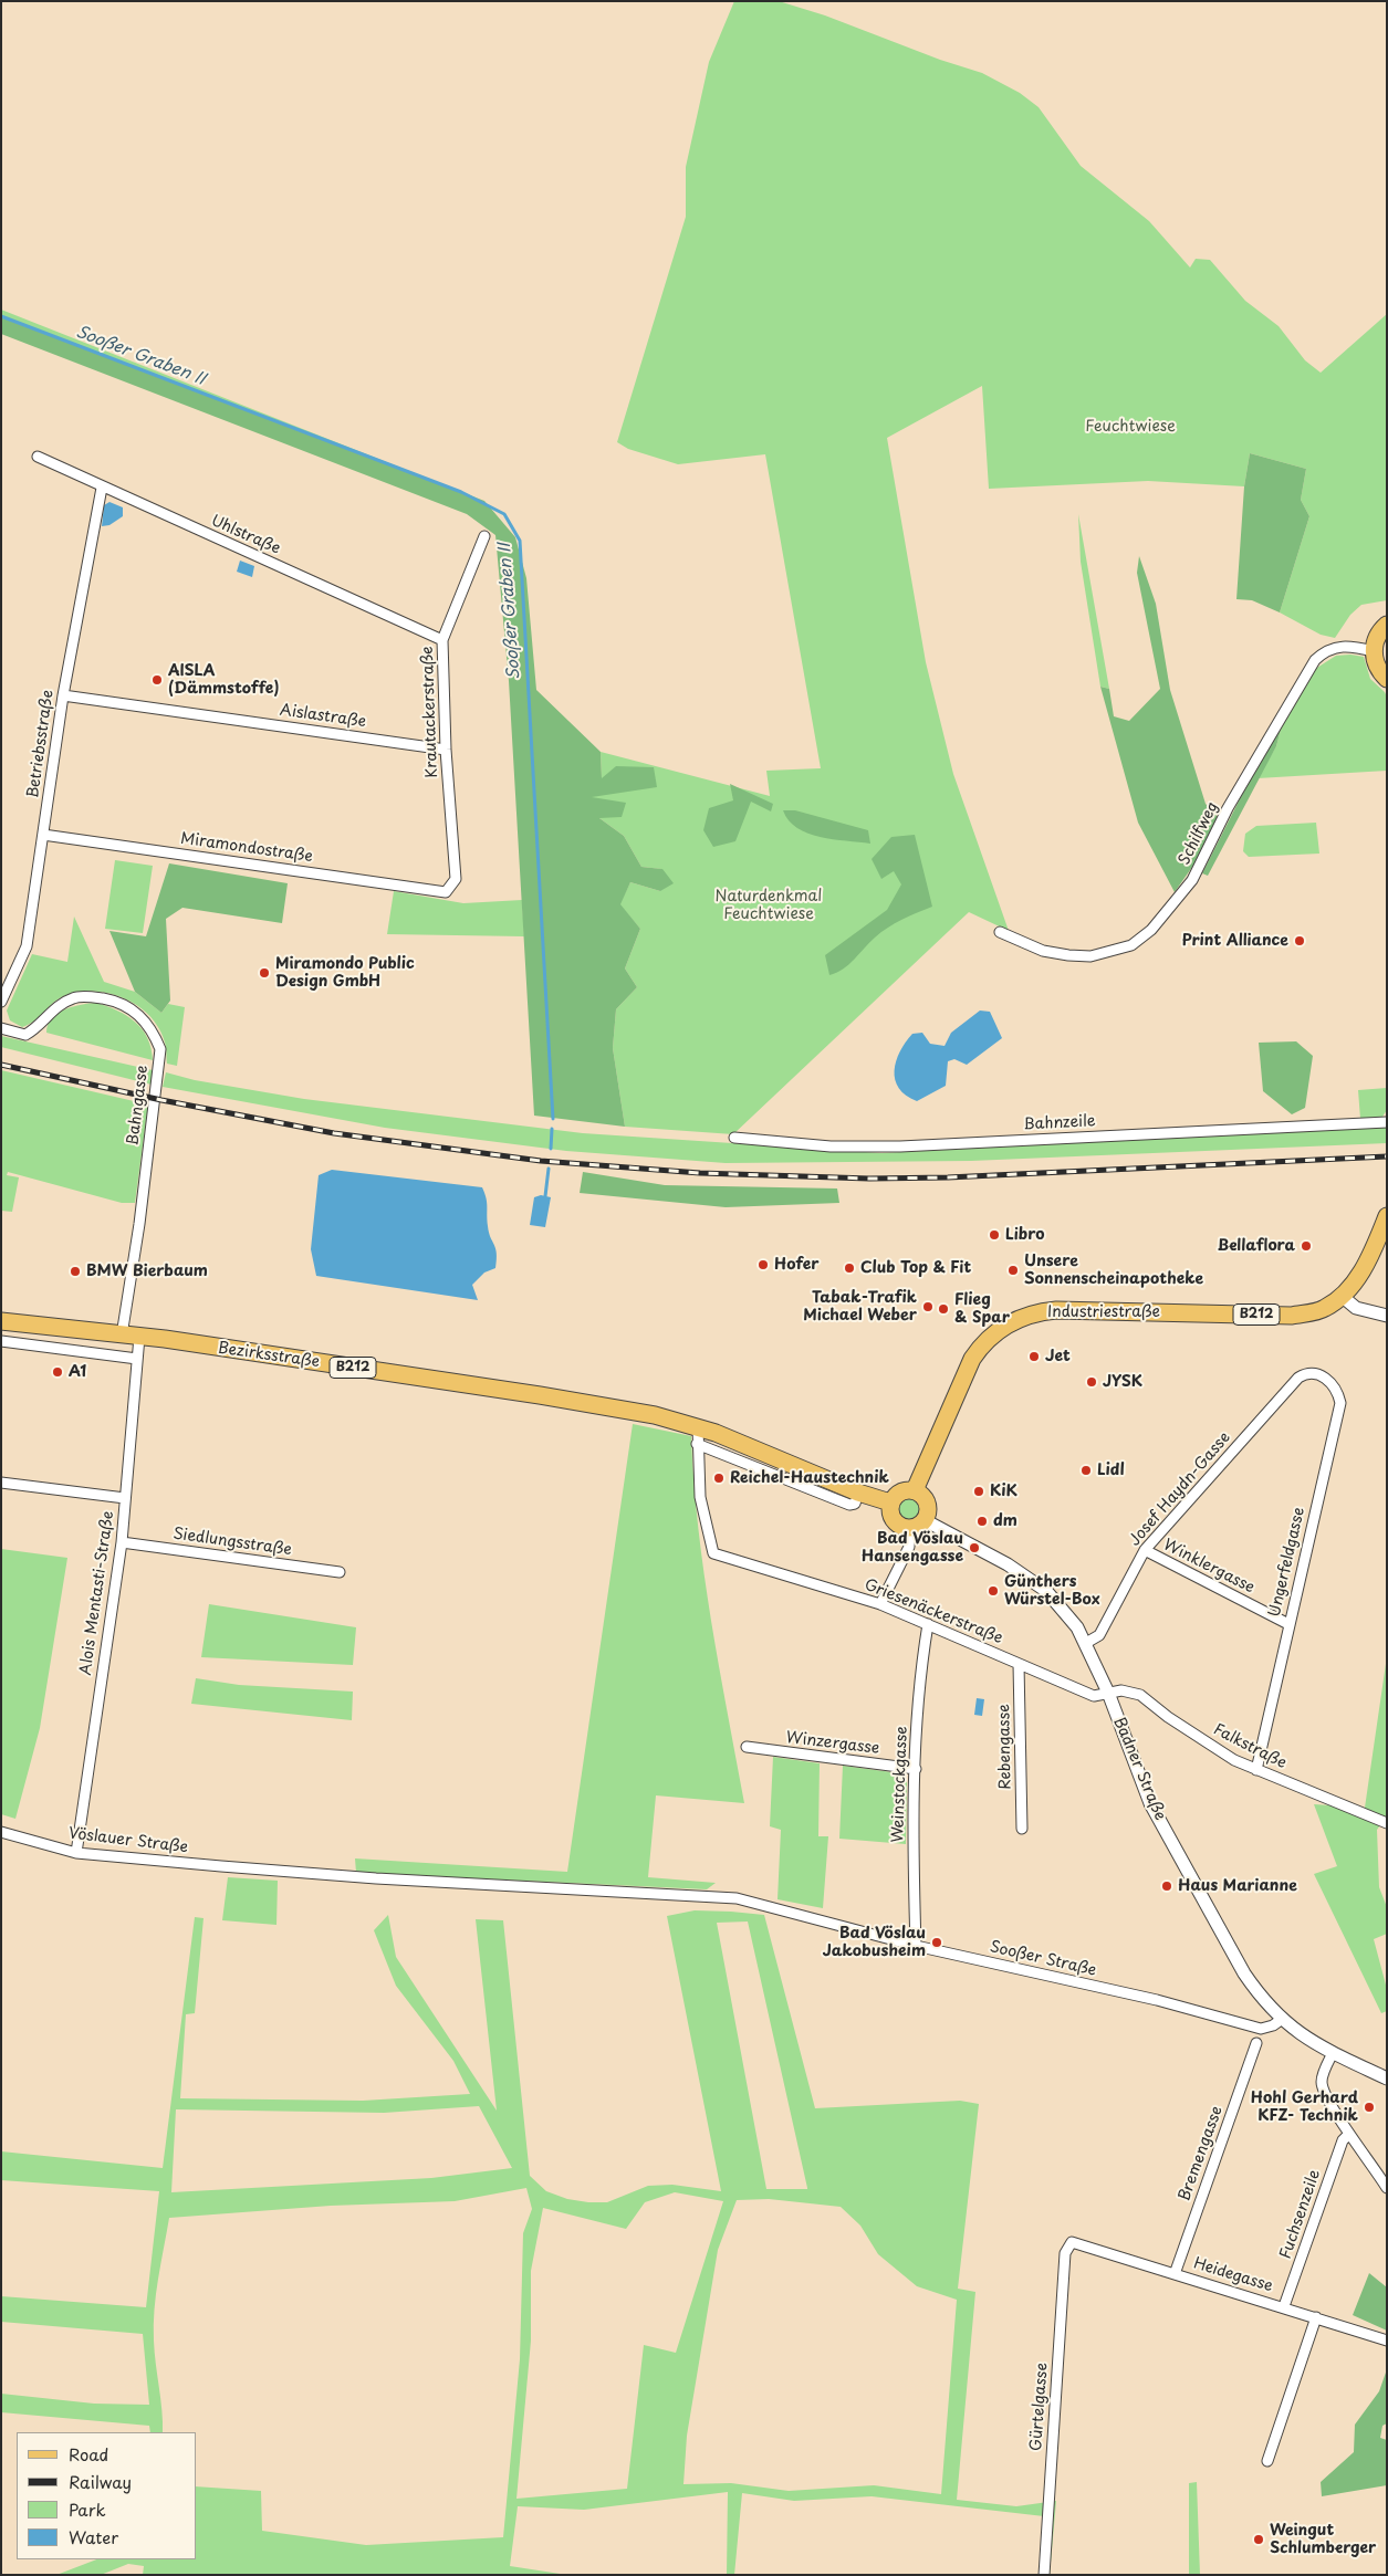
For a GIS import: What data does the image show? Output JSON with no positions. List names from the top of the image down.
{
  "streets": {
    "main road": ["Industriestraße", "B212", "Bezirksstraße"],
    "street": [
      "Uhlstraße",
      "Krautackerstraße",
      "Aislastraße",
      "Betriebsstraße",
      "Schilfweg",
      "Miramondostraße",
      "Bahngasse",
      "Bahnzeile",
      "Josef Haydn-Gasse",
      "Siedlungsstraße",
      "Ungerfeldgasse",
      "Winklergasse",
      "Alois Mentasti-Straße",
      "Griesenäckerstraße",
      "Winzergasse",
      "Rebengasse",
      "Falkstraße",
      "Badner Straße",
      "Weinstockgasse",
      "Vöslauer Straße",
      "Sooßer Straße",
      "Bremengasse",
      "Fuchsenzeile",
      "Heidegasse",
      "Gürtelgasse"
    ]
  },
  "crossings": [
    ["Uhlstraße", "Krautackerstraße"],
    ["Uhlstraße", "Betriebsstraße"],
    ["Krautackerstraße", "Aislastraße"],
    ["Krautackerstraße", "Miramondostraße"],
    ["Aislastraße", "Betriebsstraße"],
    ["Betriebsstraße", "Miramondostraße"],
    ["Bahngasse", "Bezirksstraße"],
    ["Industriestraße", "B212"],
    ["Industriestraße", "Badner Straße"],
    ["B212", "Bezirksstraße"],
    ["B212", "Griesenäckerstraße"],
    ["B212", "Badner Straße"],
    ["Bezirksstraße", "Alois Mentasti-Straße"],
    ["Bezirksstraße", "Griesenäckerstraße"],
    ["Josef Haydn-Gasse", "Ungerfeldgasse"],
    ["Josef Haydn-Gasse", "Winklergasse"],
    ["Josef Haydn-Gasse", "Badner Straße"],
    ["Siedlungsstraße", "Alois Mentasti-Straße"],
    ["Ungerfeldgasse", "Winklergasse"],
    ["Ungerfeldgasse", "Falkstraße"],
    ["Alois Mentasti-Straße", "Vöslauer Straße"],
    ["Griesenäckerstraße", "Rebengasse"],
    ["Griesenäckerstraße", "Falkstraße"],
    ["Griesenäckerstraße", "Badner Straße"],
    ["Griesenäckerstraße", "Weinstockgasse"],
    ["Winzergasse", "Weinstockgasse"],
    ["Falkstraße", "Badner Straße"],
    ["Badner Straße", "Sooßer Straße"],
    ["Weinstockgasse", "Sooßer Straße"],
    ["Vöslauer Straße", "Sooßer Straße"],
    ["Bremengasse", "Heidegasse"],
    ["Fuchsenzeile", "Heidegasse"],
    ["Heidegasse", "Gürtelgasse"]
  ],
  "water": ["Sooßer Graben II"],
  "parks": ["Feuchtwiese", "Naturdenkmal Feuchtwiese"],
  "places": [
    "AISLA (Dämmstoffe)",
    "Print Alliance",
    "Miramondo Public Design GmbH",
    "Libro",
    "Bellaflora",
    "Hofer",
    "Club Top & Fit",
    "Unsere Sonnenscheinapotheke",
    "BMW Bierbaum",
    "Tabak-Trafik Michael Weber",
    "Flieg & Spar",
    "Jet",
    "A1",
    "JYSK",
    "Lidl",
    "Reichel-Haustechnik",
    "KiK",
    "dm",
    "Bad Vöslau Hansengasse",
    "Günthers Würstel-Box",
    "Haus Marianne",
    "Bad Vöslau Jakobusheim",
    "Hohl Gerhard KFZ- Technik",
    "Weingut Schlumberger"
  ],
  "legend": [
    "Road",
    "Railway",
    "Park",
    "Water"
  ]
}
